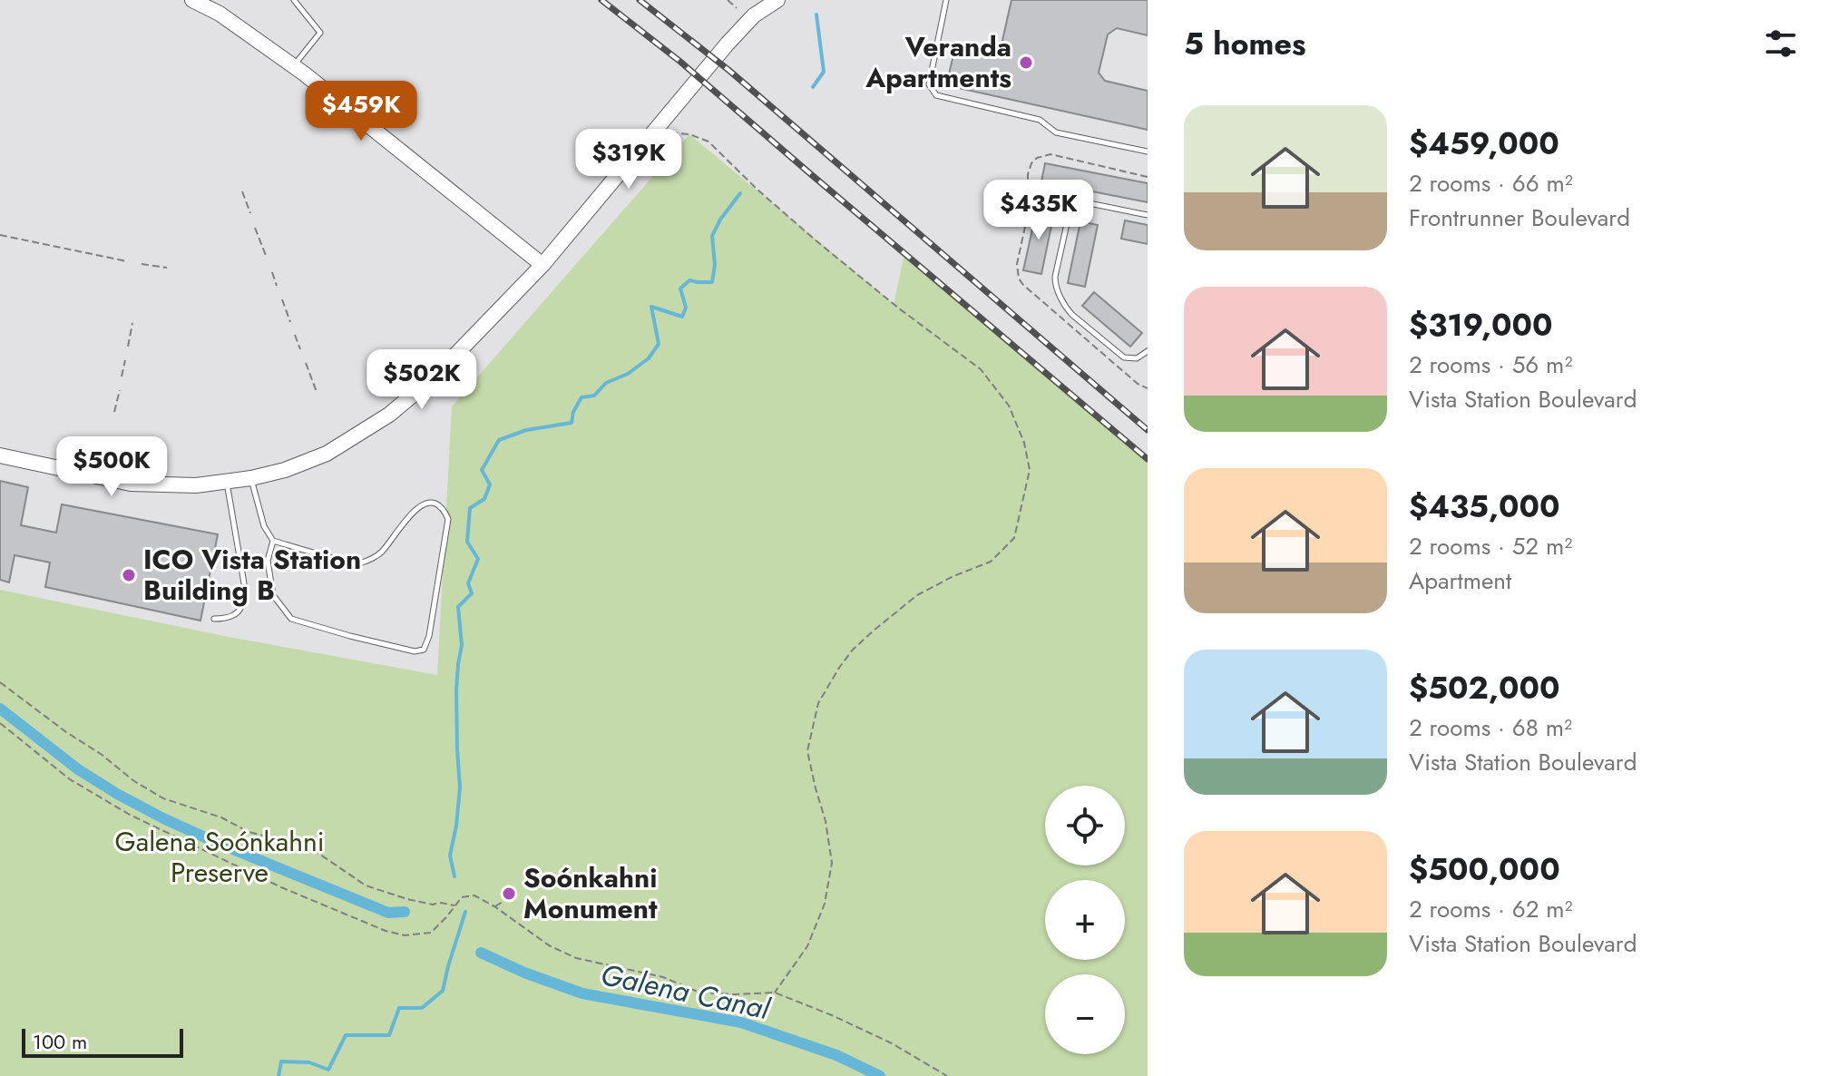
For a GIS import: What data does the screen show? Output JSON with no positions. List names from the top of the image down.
{
  "water": ["Galena Canal"],
  "parks": ["Galena Soónkahni Preserve"],
  "places": ["Veranda Apartments", "ICO Vista Station Building B", "Soónkahni Monument"],
  "scale_bar": "100 m",
  "page": {
    "heading": "5 homes",
    "price": [
      "$459K",
      "$319K",
      "$435K",
      "$502K",
      "$500K"
    ],
    "list": [
      {
        "name": "$459,000",
        "note": "2 rooms · 66 m² · Frontrunner Boulevard"
      },
      {
        "name": "$319,000",
        "note": "2 rooms · 56 m² · Vista Station Boulevard"
      },
      {
        "name": "$435,000",
        "note": "2 rooms · 52 m² · Apartment"
      },
      {
        "name": "$502,000",
        "note": "2 rooms · 68 m² · Vista Station Boulevard"
      },
      {
        "name": "$500,000",
        "note": "2 rooms · 62 m² · Vista Station Boulevard"
      }
    ],
    "map_buttons": ["+", "−"],
    "scale": "100 m"
  }
}
